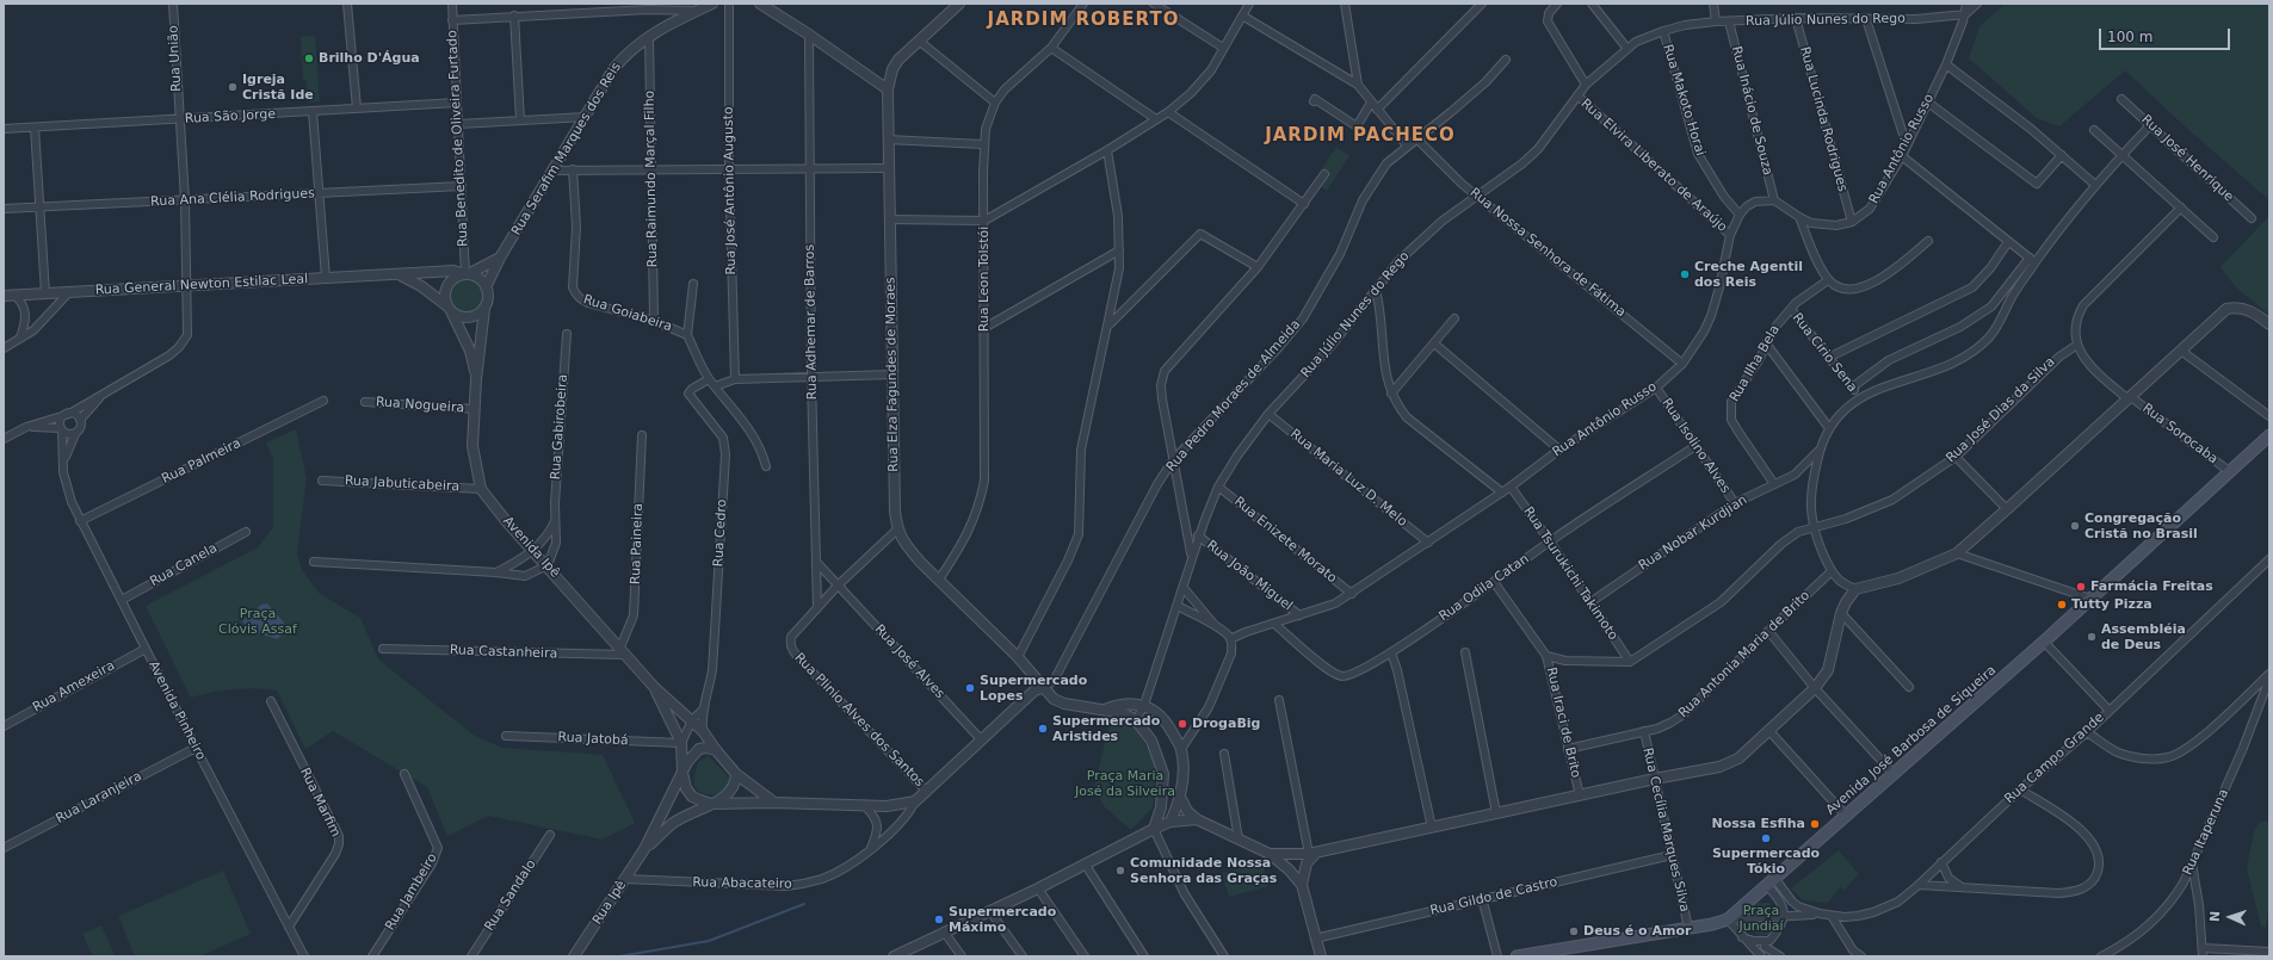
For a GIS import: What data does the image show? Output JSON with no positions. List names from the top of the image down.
{
  "streets": {
    "main road": ["Avenida José Barbosa de Siqueira"],
    "street": [
      "Rua Júlio Nunes do Rego",
      "Rua União",
      "Rua Makoto Horai",
      "Rua Inácio de Souza",
      "Rua São Jorge",
      "Rua Lucinda Rodrigues",
      "Rua Benedito de Oliveira Furtado",
      "Rua Serafim Marques dos Reis",
      "Rua Antônio Russo",
      "Rua José Henrique",
      "Rua Elvira Liberato de Araújo",
      "Rua Raimundo Marçal Filho",
      "Rua José Antônio Augusto",
      "Rua Ana Clélia Rodrigues",
      "Rua Nossa Senhora de Fátima",
      "Rua Leon Tolstói",
      "Rua General Newton Estilac Leal",
      "Rua Goiabeira",
      "Rua Adhemar de Barros",
      "Rua Círio Sena",
      "Rua Ilha Bela",
      "Rua Elza Fagundes de Moraes",
      "Rua Pedro Moraes de Almeida",
      "Rua Nogueira",
      "Rua José Dias da Silva",
      "Rua Gabirobeira",
      "Rua Sorocaba",
      "Rua Isolino Alves",
      "Rua Palmeira",
      "Rua Maria Luz D. Melo",
      "Rua Jabuticabeira",
      "Rua Cedro",
      "Rua Nobar Kurdjian",
      "Rua Enizete Morato",
      "Rua Paineira",
      "Avenida Ipê",
      "Rua Canela",
      "Rua Tsurukichi Takimoto",
      "Rua João Miguel",
      "Rua Odila Catan",
      "Rua Castanheira",
      "Rua Antonia Maria de Brito",
      "Rua José Alves",
      "Rua Amexeira",
      "Avenida Pinheiro",
      "Rua Plinio Alves dos Santos",
      "Rua Iraci de Brito",
      "Rua Jatobá",
      "Rua Campo Grande",
      "Rua Laranjeira",
      "Rua Marfim",
      "Rua Cecília Marques Silva",
      "Rua Itaperuna",
      "Rua Abacateiro",
      "Rua Jambeiro",
      "Rua Sandalo",
      "Rua Gildo de Castro",
      "Rua Ipê"
    ]
  },
  "crossings": [
    ["Rua Júlio Nunes do Rego", "Rua Makoto Horai"],
    ["Rua Júlio Nunes do Rego", "Rua Inácio de Souza"],
    ["Rua Júlio Nunes do Rego", "Rua Lucinda Rodrigues"],
    ["Rua Júlio Nunes do Rego", "Rua Antônio Russo"],
    ["Rua Júlio Nunes do Rego", "Rua Elvira Liberato de Araújo"],
    ["Rua Júlio Nunes do Rego", "Rua Nossa Senhora de Fátima"],
    ["Rua Júlio Nunes do Rego", "Rua Elza Fagundes de Moraes"],
    ["Rua Júlio Nunes do Rego", "Rua Maria Luz D. Melo"],
    ["Rua Júlio Nunes do Rego", "Rua Enizete Morato"],
    ["Rua Júlio Nunes do Rego", "Rua João Miguel"],
    ["Rua União", "Rua São Jorge"],
    ["Rua União", "Rua Ana Clélia Rodrigues"],
    ["Rua União", "Rua General Newton Estilac Leal"],
    ["Rua Makoto Horai", "Rua Antônio Russo"],
    ["Rua Inácio de Souza", "Rua Antônio Russo"],
    ["Rua São Jorge", "Rua Benedito de Oliveira Furtado"],
    ["Rua Lucinda Rodrigues", "Rua Antônio Russo"],
    ["Rua Benedito de Oliveira Furtado", "Rua Serafim Marques dos Reis"],
    ["Rua Benedito de Oliveira Furtado", "Rua Ana Clélia Rodrigues"],
    ["Rua Benedito de Oliveira Furtado", "Rua General Newton Estilac Leal"],
    ["Rua Benedito de Oliveira Furtado", "Avenida Ipê"],
    ["Rua Serafim Marques dos Reis", "Rua Raimundo Marçal Filho"],
    ["Rua Serafim Marques dos Reis", "Rua General Newton Estilac Leal"],
    ["Rua Serafim Marques dos Reis", "Avenida Ipê"],
    ["Rua Antônio Russo", "Rua Elvira Liberato de Araújo"],
    ["Rua Antônio Russo", "Rua Nossa Senhora de Fátima"],
    ["Rua Antônio Russo", "Rua Isolino Alves"],
    ["Rua Antônio Russo", "Rua Maria Luz D. Melo"],
    ["Rua Antônio Russo", "Rua Enizete Morato"],
    ["Rua Antônio Russo", "Rua Tsurukichi Takimoto"],
    ["Rua Antônio Russo", "Rua João Miguel"],
    ["Rua Antônio Russo", "Rua Odila Catan"],
    ["Rua Raimundo Marçal Filho", "Rua Goiabeira"],
    ["Rua Nossa Senhora de Fátima", "Rua Pedro Moraes de Almeida"],
    ["Rua Leon Tolstói", "Rua Elza Fagundes de Moraes"],
    ["Rua General Newton Estilac Leal", "Avenida Ipê"],
    ["Rua Goiabeira", "Rua Cedro"],
    ["Rua Adhemar de Barros", "Rua José Alves"],
    ["Rua Adhemar de Barros", "Rua Plinio Alves dos Santos"],
    ["Rua Círio Sena", "Rua Ilha Bela"],
    ["Rua Ilha Bela", "Rua Nobar Kurdjian"],
    ["Rua Elza Fagundes de Moraes", "Rua Pedro Moraes de Almeida"],
    ["Rua Elza Fagundes de Moraes", "Rua Plinio Alves dos Santos"],
    ["Rua Nogueira", "Avenida Ipê"],
    ["Rua José Dias da Silva", "Rua Sorocaba"],
    ["Rua José Dias da Silva", "Rua Tsurukichi Takimoto"],
    ["Rua Gabirobeira", "Avenida Ipê"],
    ["Rua Sorocaba", "Avenida José Barbosa de Siqueira"],
    ["Rua Isolino Alves", "Rua Nobar Kurdjian"],
    ["Rua Isolino Alves", "Rua Odila Catan"],
    ["Rua Palmeira", "Avenida Pinheiro"],
    ["Rua Jabuticabeira", "Avenida Ipê"],
    ["Rua Cedro", "Avenida Ipê"],
    ["Rua Cedro", "Rua Jatobá"],
    ["Rua Nobar Kurdjian", "Rua Tsurukichi Takimoto"],
    ["Rua Paineira", "Avenida Ipê"],
    ["Rua Paineira", "Rua Castanheira"],
    ["Avenida Ipê", "Rua Castanheira"],
    ["Avenida Ipê", "Rua Jatobá"],
    ["Avenida Ipê", "Rua Ipê"],
    ["Rua Canela", "Avenida Pinheiro"],
    ["Rua Tsurukichi Takimoto", "Rua Odila Catan"],
    ["Rua Odila Catan", "Rua Iraci de Brito"],
    ["Rua Antonia Maria de Brito", "Rua Iraci de Brito"],
    ["Rua Antonia Maria de Brito", "Rua Cecília Marques Silva"],
    ["Rua José Alves", "Rua Plinio Alves dos Santos"],
    ["Rua Amexeira", "Avenida Pinheiro"],
    ["Avenida Pinheiro", "Rua Laranjeira"],
    ["Avenida Pinheiro", "Rua Marfim"],
    ["Avenida José Barbosa de Siqueira", "Rua Campo Grande"],
    ["Avenida José Barbosa de Siqueira", "Rua Cecília Marques Silva"],
    ["Rua Cecília Marques Silva", "Rua Gildo de Castro"],
    ["Rua Abacateiro", "Rua Ipê"]
  ],
  "districts": ["JARDIM ROBERTO", "JARDIM PACHECO"],
  "parks": ["Praça Clóvis Assaf", "Praça Maria José da Silveira", "Praça Jundiaí"],
  "places": [
    "Brilho D'Água",
    "Igreja Cristã Ide",
    "Creche Agentil dos Reis",
    "Congregação Cristã no Brasil",
    "Farmácia Freitas",
    "Tutty Pizza",
    "Assembléia de Deus",
    "Supermercado Lopes",
    "DrogaBig",
    "Supermercado Aristides",
    "Nossa Esfiha",
    "Supermercado Tókio",
    "Comunidade Nossa Senhora das Graças",
    "Supermercado Máximo",
    "Deus é o Amor"
  ],
  "scale_bar": "100 m",
  "north": "left"
}
